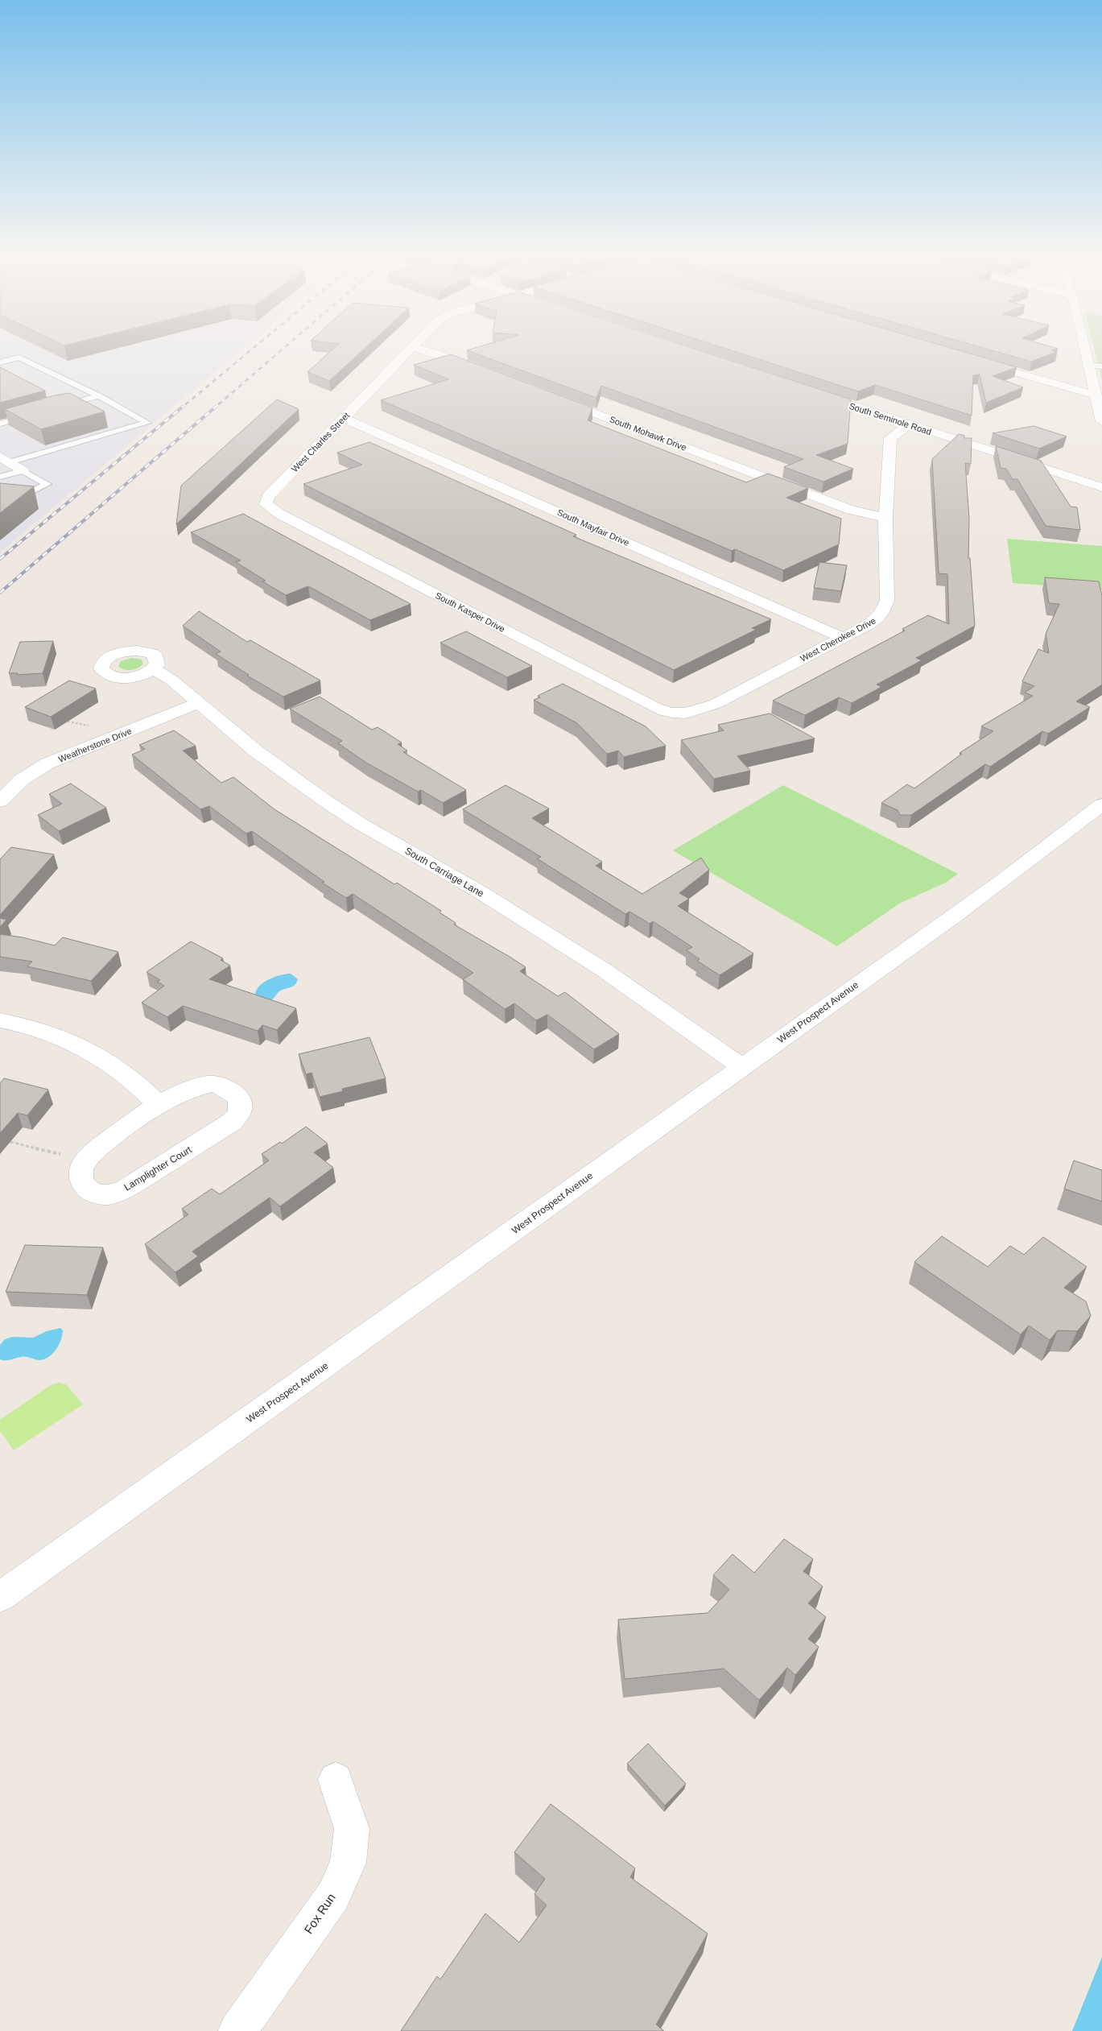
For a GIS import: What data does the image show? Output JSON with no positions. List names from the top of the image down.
{
  "streets": {
    "street": [
      "South Seminole Road",
      "South Mohawk Drive",
      "West Charles Street",
      "South Mayfair Drive",
      "South Kasper Drive",
      "West Cherokee Drive",
      "Weatherstone Drive",
      "South Carriage Lane",
      "West Prospect Avenue",
      "Lamplighter Court",
      "Fox Run"
    ]
  },
  "crossings": [
    ["South Seminole Road", "West Cherokee Drive"],
    ["South Mohawk Drive", "West Cherokee Drive"],
    ["West Charles Street", "South Mayfair Drive"],
    ["West Charles Street", "South Kasper Drive"],
    ["South Mayfair Drive", "West Cherokee Drive"],
    ["South Kasper Drive", "West Cherokee Drive"],
    ["Weatherstone Drive", "South Carriage Lane"],
    ["South Carriage Lane", "West Prospect Avenue"]
  ]
}
